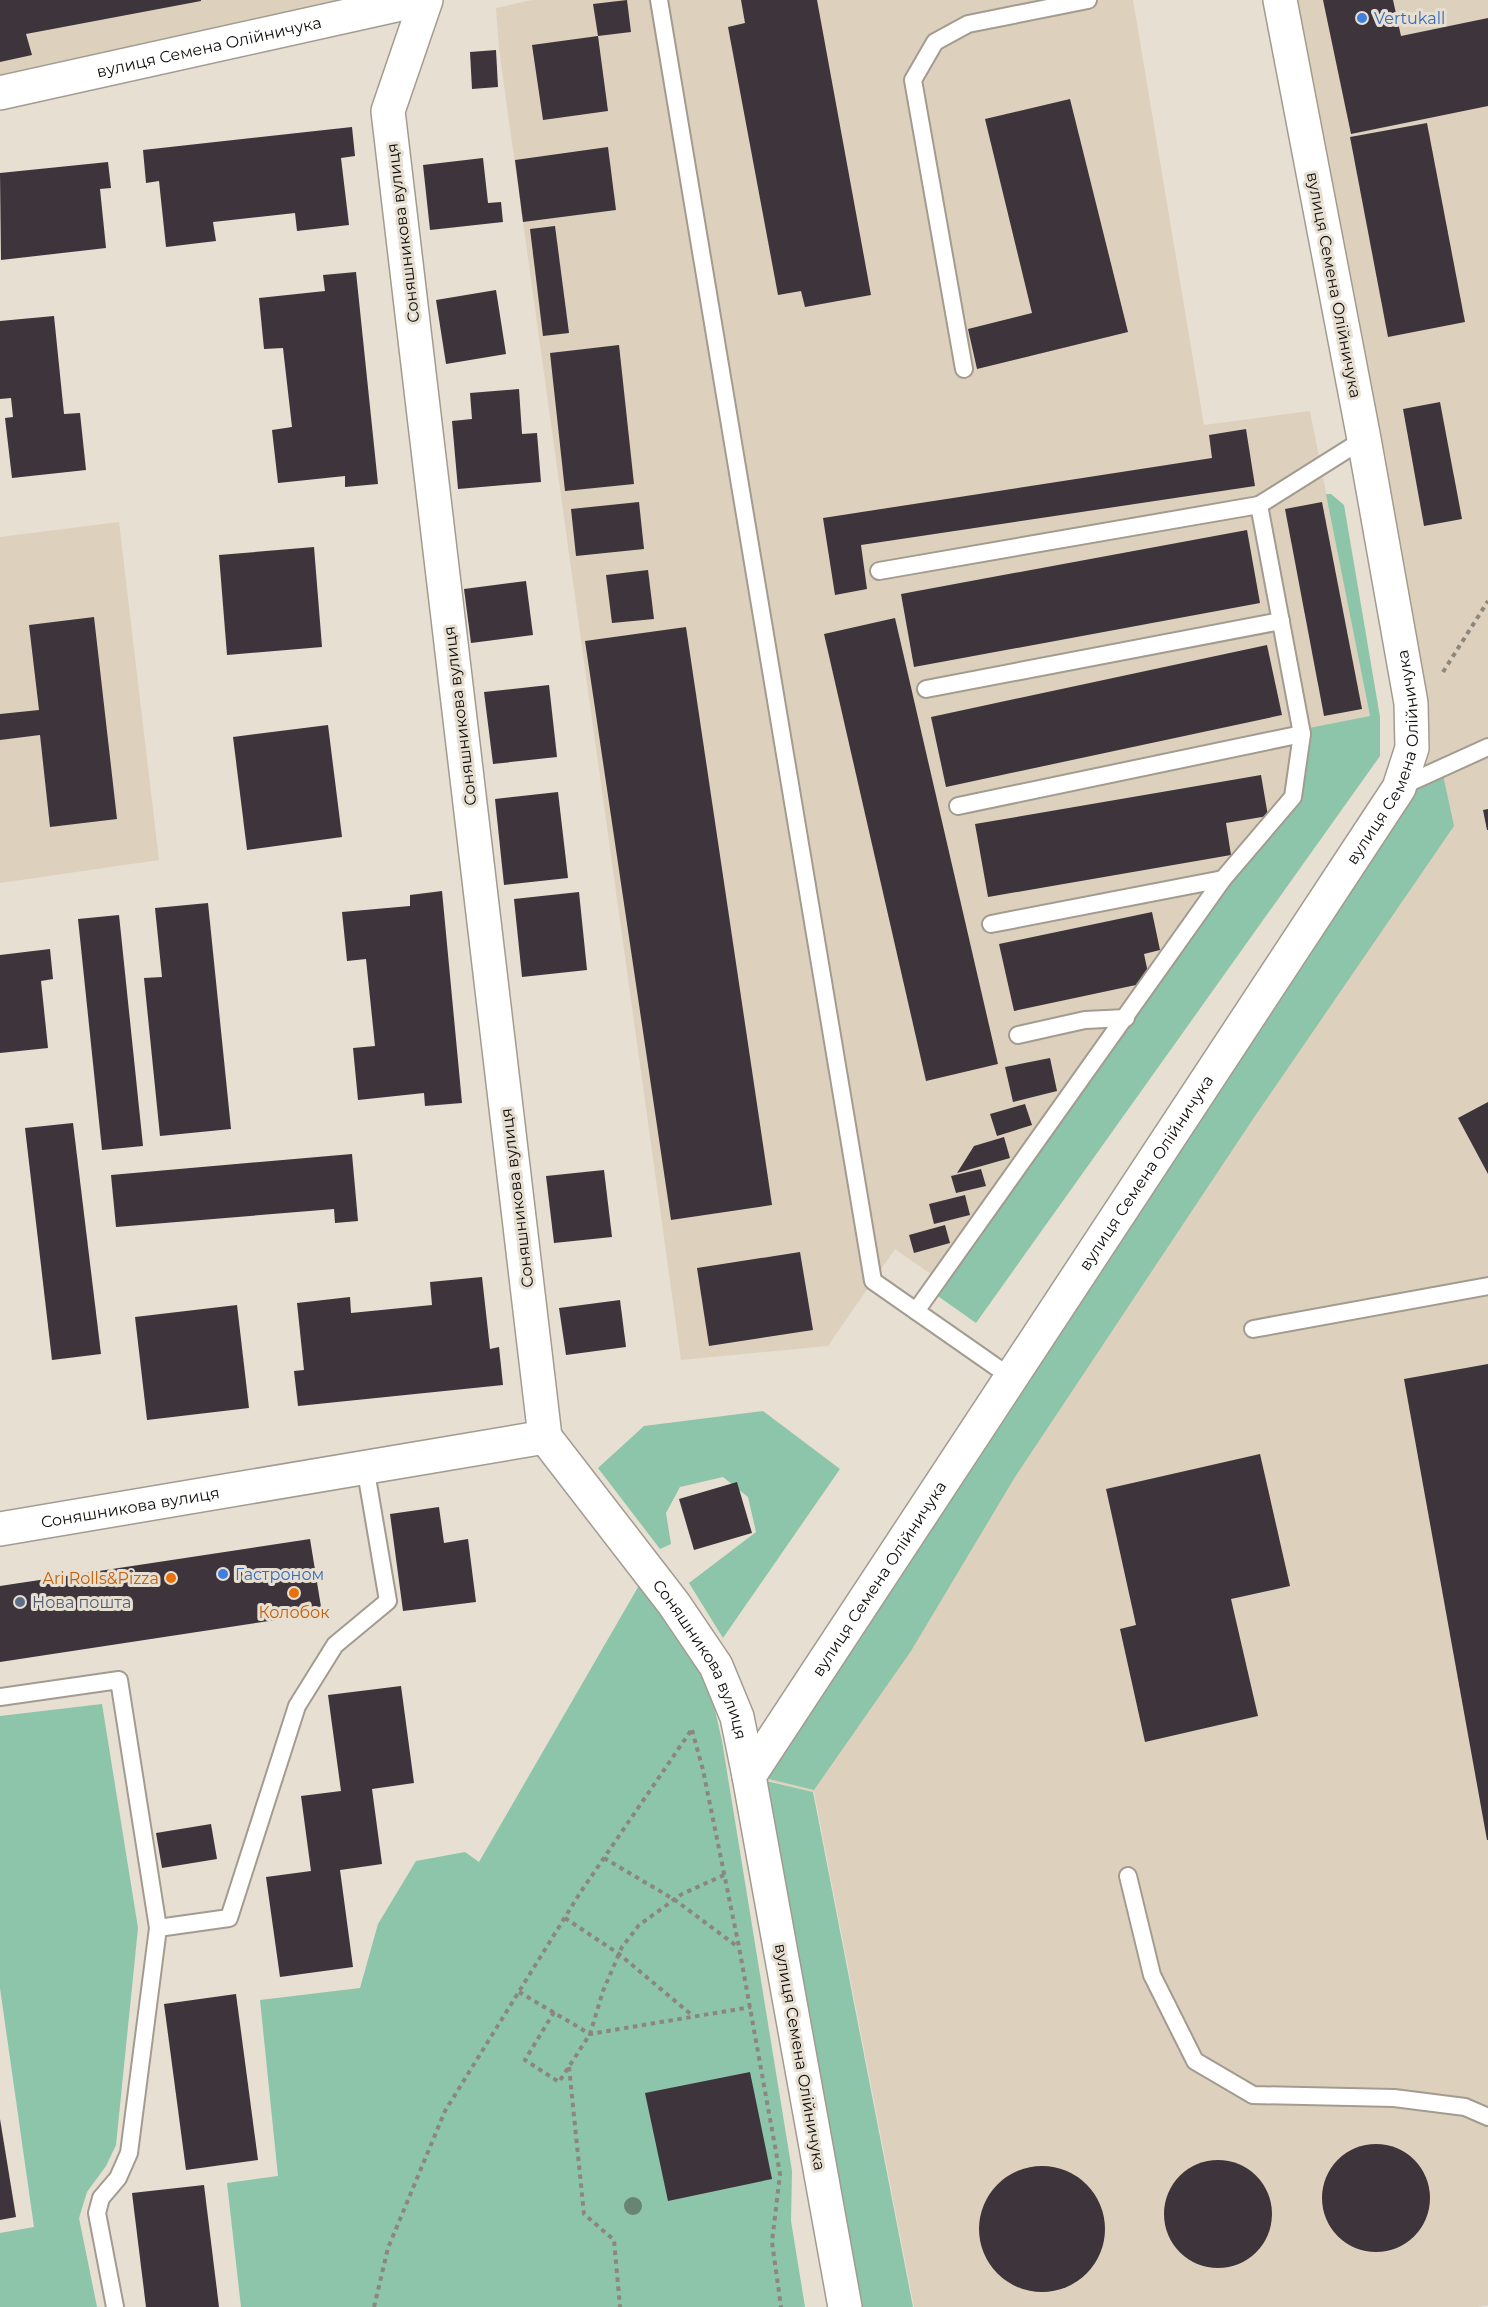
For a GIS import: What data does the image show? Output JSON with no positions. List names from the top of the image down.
{
  "streets": {
    "street": ["вулиця Семена Олійничука", "Соняшникова вулиця"]
  },
  "crossings": [
    ["вулиця Семена Олійничука", "Соняшникова вулиця"]
  ],
  "places": [
    "Vertukall",
    "Гастроном",
    "Ari Rolls&Pizza",
    "Колобок",
    "Нова пошта"
  ]
}
